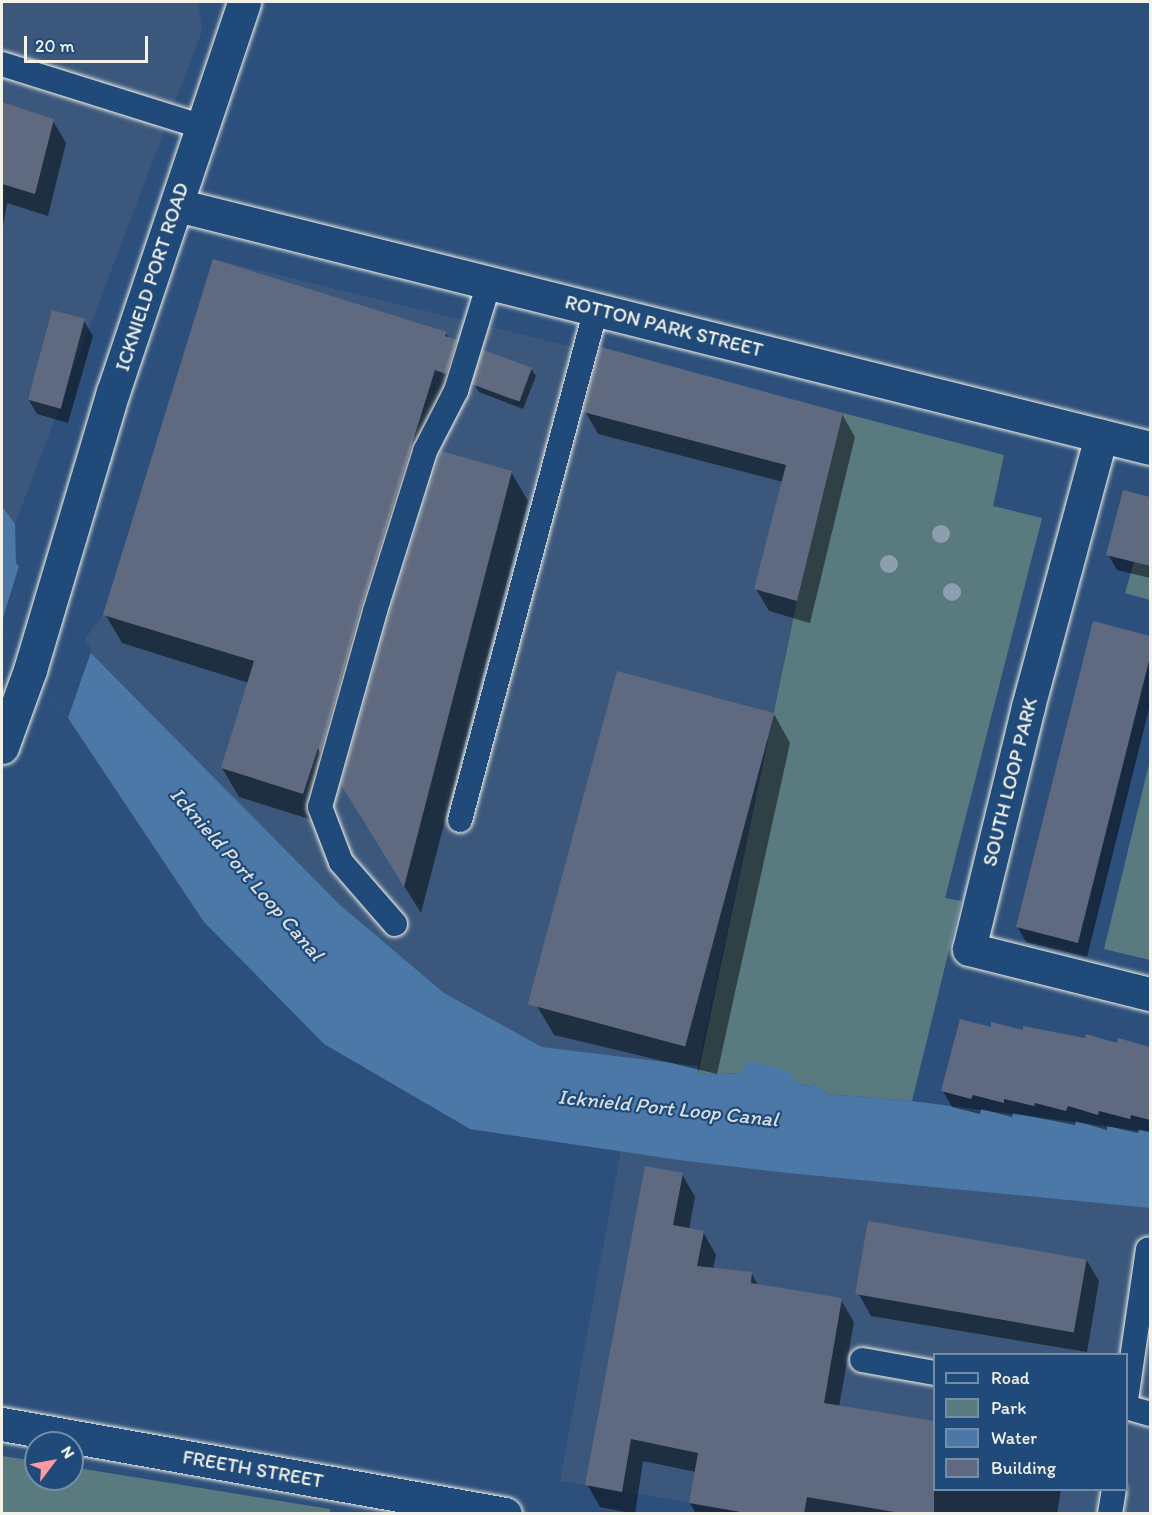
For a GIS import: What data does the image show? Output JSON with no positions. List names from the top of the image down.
{
  "streets": {
    "street": [
      "ICKNIELD PORT ROAD",
      "ROTTON PARK STREET",
      "SOUTH LOOP PARK",
      "FREETH STREET"
    ]
  },
  "crossings": [
    ["ICKNIELD PORT ROAD", "ROTTON PARK STREET"],
    ["ROTTON PARK STREET", "SOUTH LOOP PARK"]
  ],
  "water": ["Icknield Port Loop Canal"],
  "legend": [
    "Road",
    "Park",
    "Water",
    "Building"
  ],
  "scale_bar": "20 m",
  "north": "top right"
}
